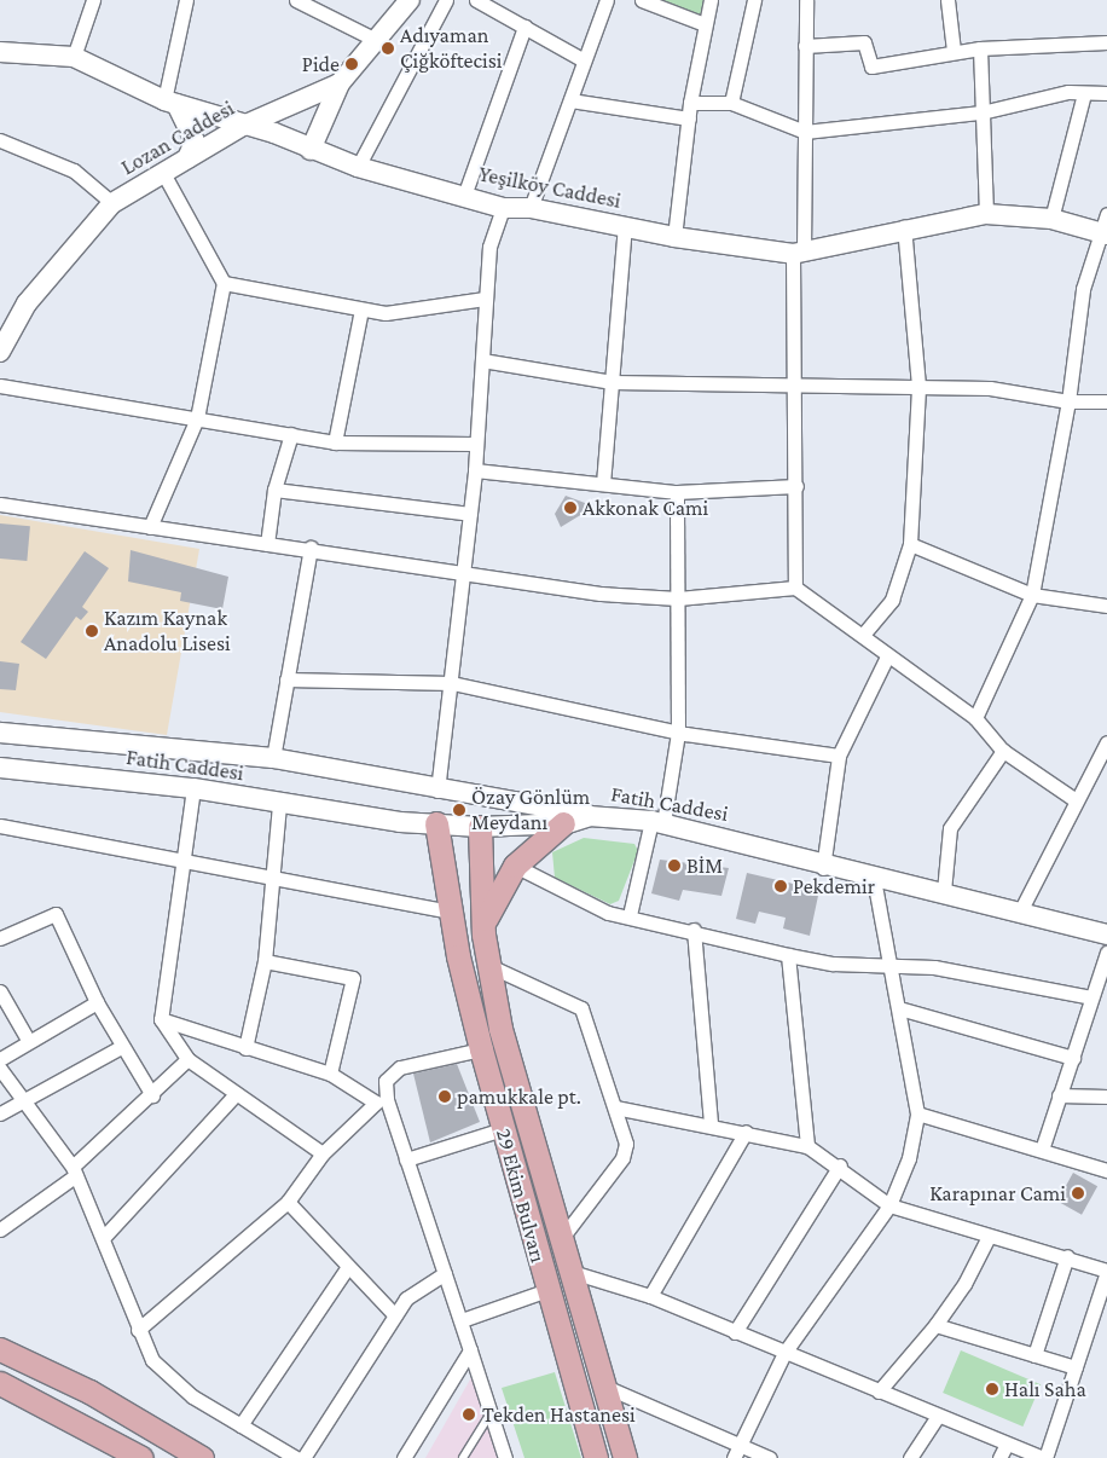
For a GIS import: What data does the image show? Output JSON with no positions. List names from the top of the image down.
{
  "streets": {
    "main road": [
      "Lozan Caddesi",
      "Yeşilköy Caddesi",
      "Fatih Caddesi",
      "29 Ekim Bulvarı"
    ]
  },
  "crossings": [
    ["Lozan Caddesi", "Yeşilköy Caddesi"],
    ["Fatih Caddesi", "29 Ekim Bulvarı"]
  ],
  "places": [
    "Adıyaman Çiğköftecisi",
    "Pide",
    "Akkonak Cami",
    "Kazım Kaynak Anadolu Lisesi",
    "Özay Gönlüm Meydanı",
    "BİM",
    "Pekdemir",
    "pamukkale pt.",
    "Karapınar Cami",
    "Halı Saha",
    "Tekden Hastanesi"
  ]
}
